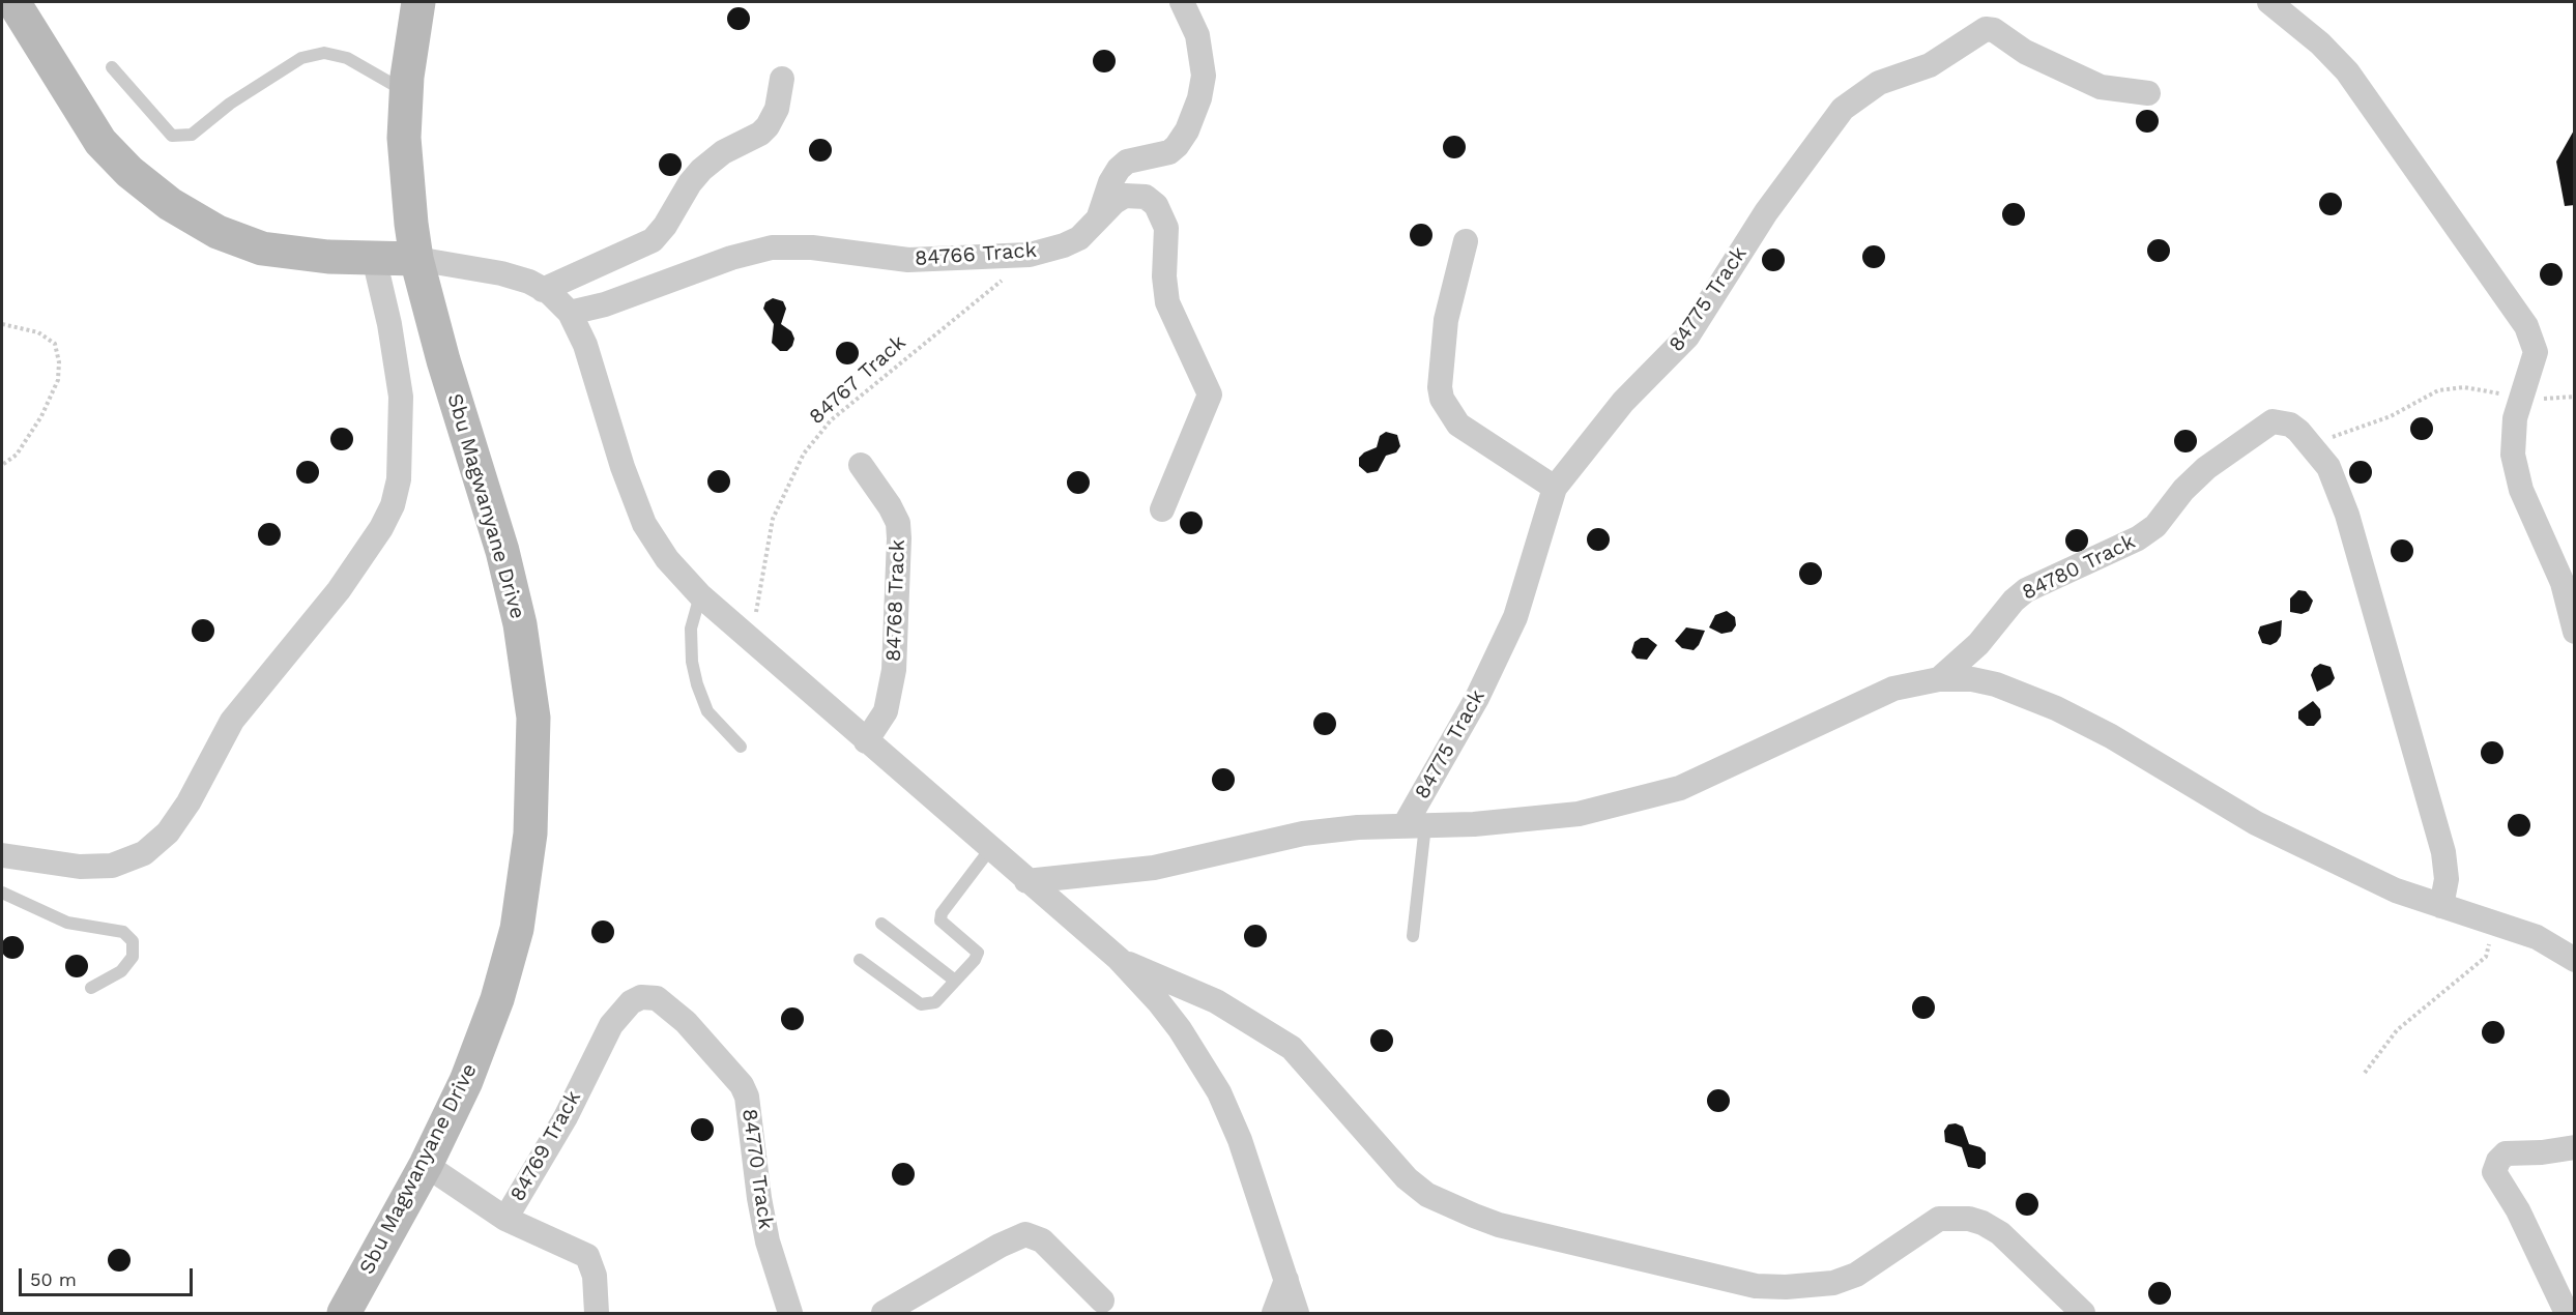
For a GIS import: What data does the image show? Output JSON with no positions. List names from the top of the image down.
{
  "streets": {
    "main road": ["Sbu Magwanyane Drive"],
    "street": [
      "84766 Track",
      "84775 Track",
      "84780 Track",
      "84768 Track",
      "84769 Track",
      "84770 Track"
    ],
    "path": ["84767 Track"]
  },
  "crossings": [
    ["84766 Track", "84767 Track"],
    ["Sbu Magwanyane Drive", "84769 Track"],
    ["84769 Track", "84770 Track"]
  ],
  "scale_bar": "50 m"
}
